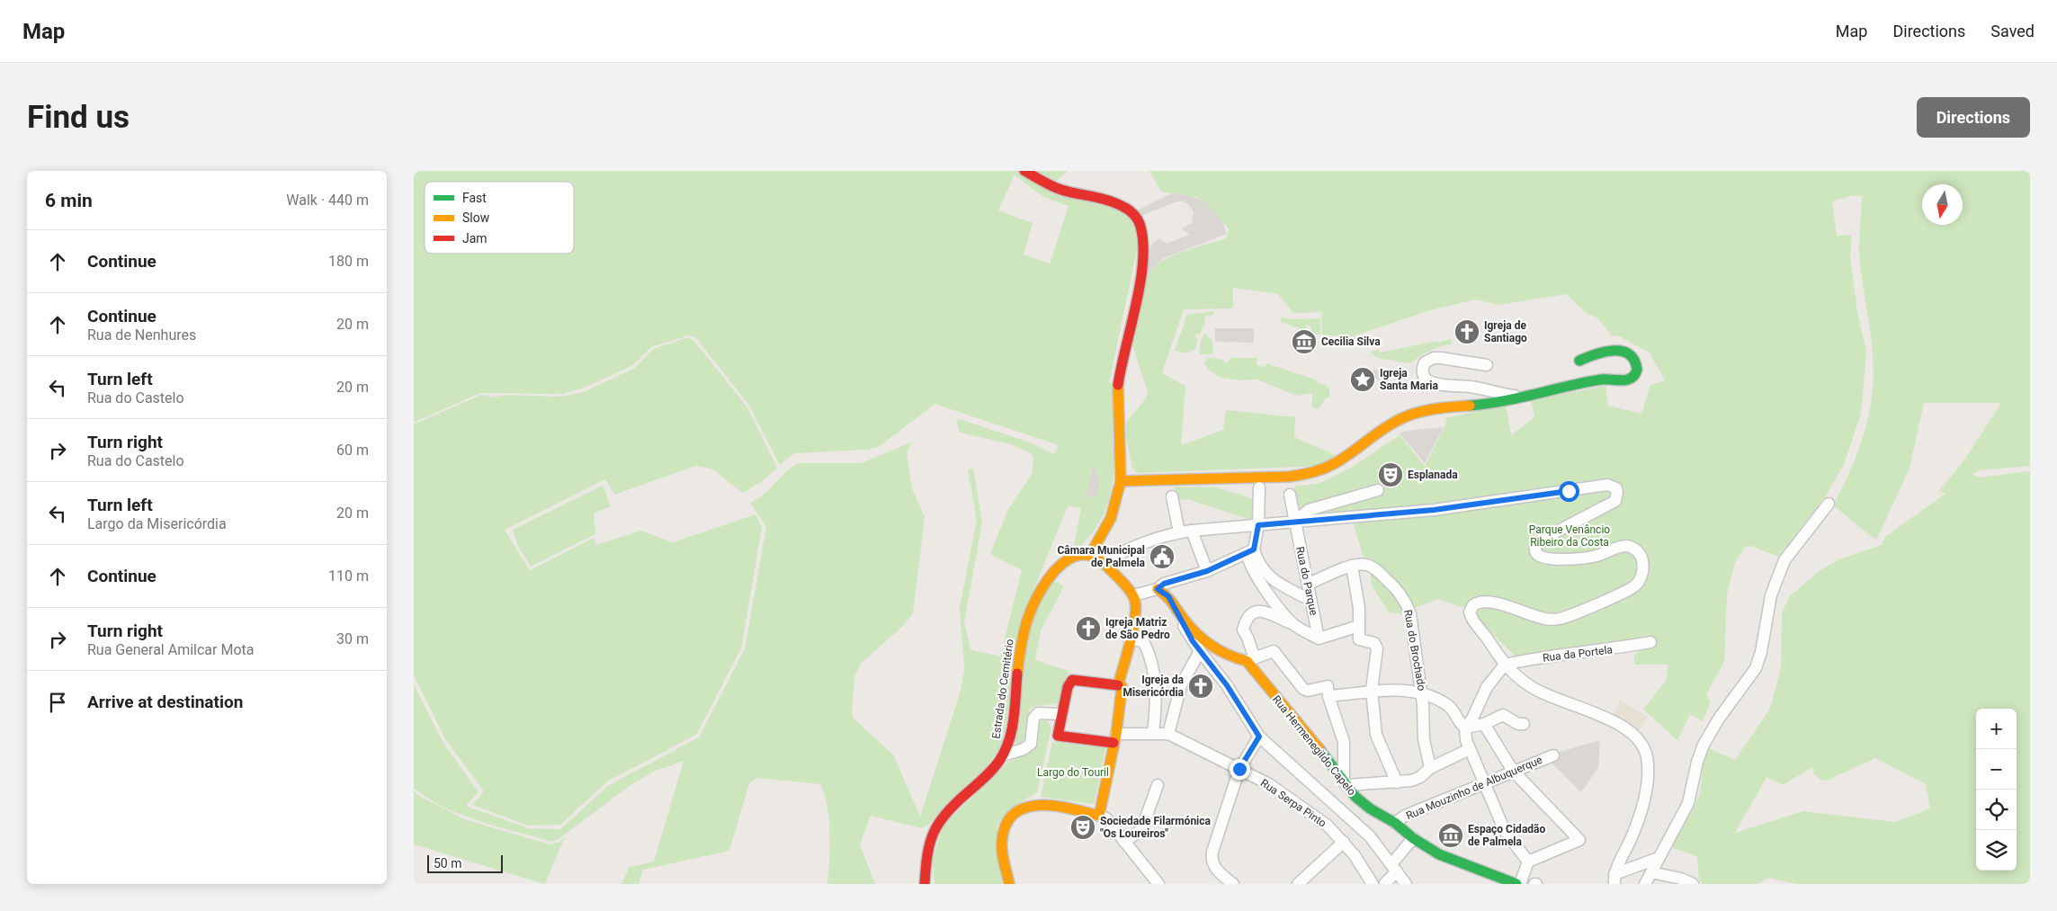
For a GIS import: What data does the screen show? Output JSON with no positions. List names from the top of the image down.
{
  "streets": {
    "street": [
      "Rua do Parque",
      "Rua do Brochado",
      "Rua da Portela",
      "Estrada do Cemitério",
      "Rua Hermenegildo Capelo",
      "Rua Mouzinho de Albuquerque",
      "Rua Serpa Pinto"
    ]
  },
  "crossings": [
    ["Rua Hermenegildo Capelo", "Rua Mouzinho de Albuquerque"]
  ],
  "parks": ["Parque Venâncio Ribeiro da Costa", "Largo do Touril"],
  "places": {
    "church": ["Igreja de Santiago", "Igreja Matriz de São Pedro", "Igreja da Misericórdia"],
    "museum": ["Cecilia Silva", "Espaço Cidadão de Palmela"],
    "place": ["Igreja Santa Maria"],
    "theatre": ["Esplanada", "Sociedade Filarmónica \"Os Loureiros\""],
    "public building": ["Câmara Municipal de Palmela"]
  },
  "legend": ["Fast", "Slow", "Jam"],
  "scale_bar": "50 m",
  "north": "bottom",
  "page": {
    "header": "Map",
    "nav": ["Map", "Directions", "Saved"],
    "buttons": "Directions",
    "title": "Find us",
    "heading": ["6 min", "Walk · 440 m"],
    "list": [
      ["Continue", "180 m"],
      ["Continue", "Rua de Nenhures", "20 m"],
      ["Turn left", "Rua do Castelo", "20 m"],
      ["Turn right", "Rua do Castelo", "60 m"],
      ["Turn left", "Largo da Misericórdia", "20 m"],
      ["Continue", "110 m"],
      ["Turn right", "Rua General Amilcar Mota", "30 m"],
      "Arrive at destination"
    ],
    "map_buttons": ["+", "−"],
    "scale": "50 m"
  }
}
